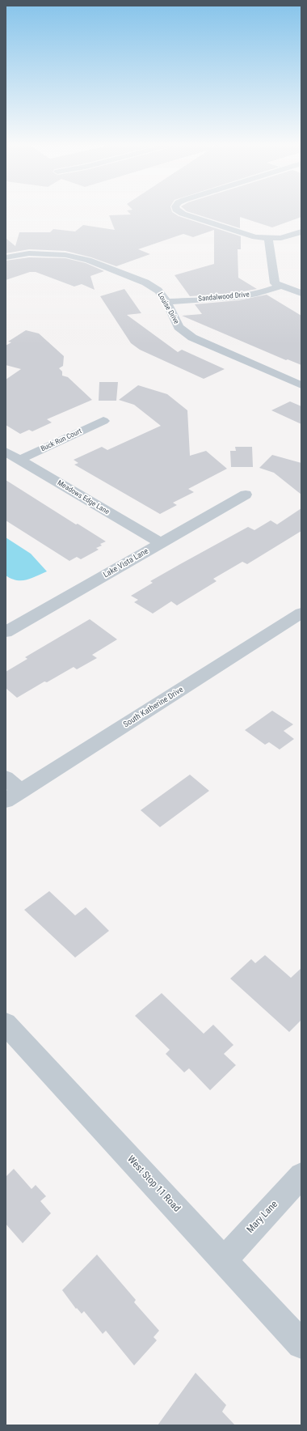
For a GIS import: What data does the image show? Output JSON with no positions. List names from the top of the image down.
{
  "streets": {
    "street": [
      "Sandalwood Drive",
      "Louise Drive",
      "Buck Run Court",
      "Meadows Edge Lane",
      "Lake Vista Lane",
      "South Katherine Drive",
      "West Stop 11 Road",
      "Mary Lane"
    ]
  },
  "crossings": [
    ["Sandalwood Drive", "Louise Drive"],
    ["Buck Run Court", "Meadows Edge Lane"],
    ["Meadows Edge Lane", "Lake Vista Lane"],
    ["West Stop 11 Road", "Mary Lane"]
  ]
}
